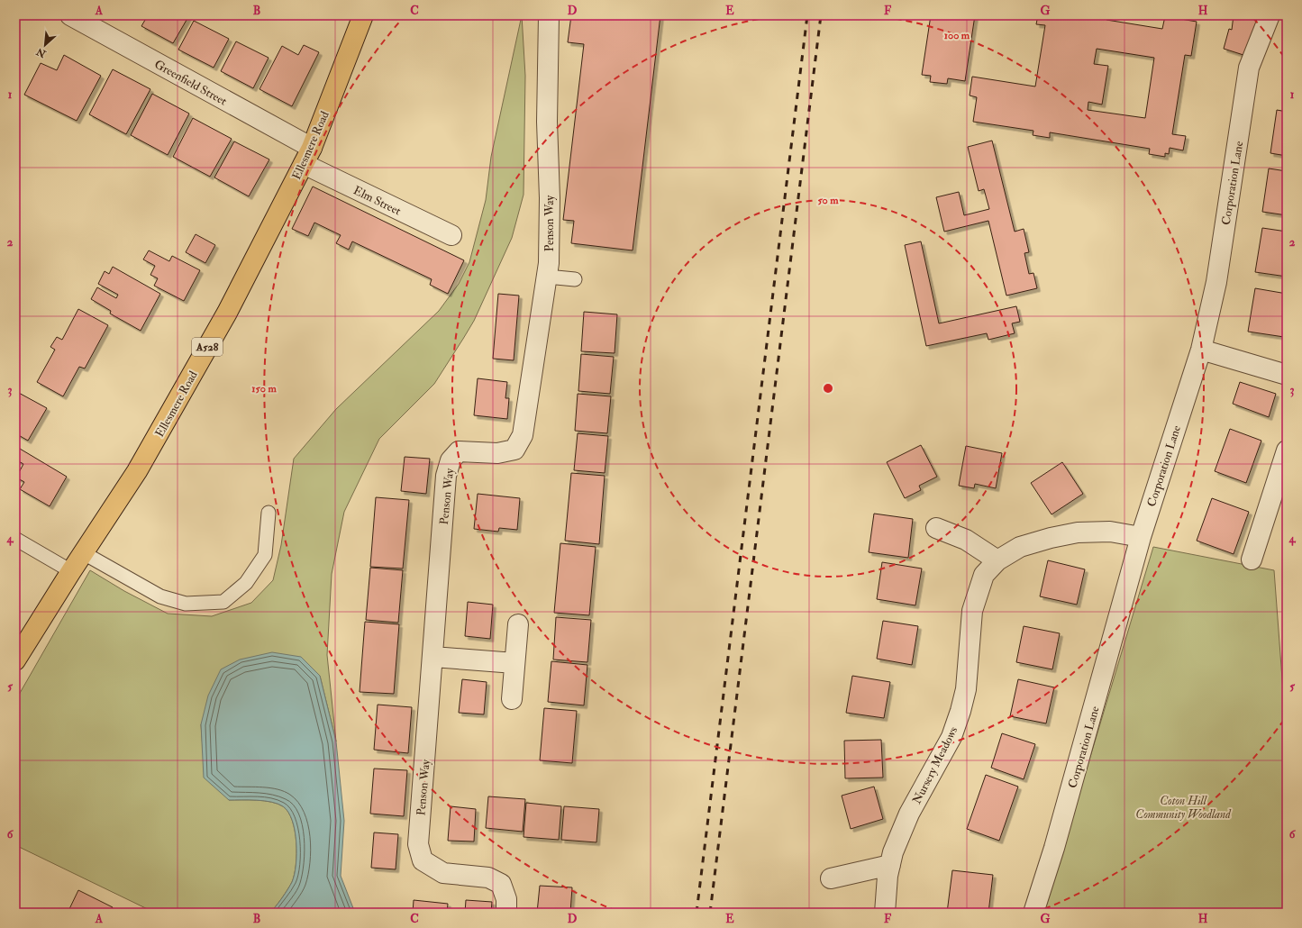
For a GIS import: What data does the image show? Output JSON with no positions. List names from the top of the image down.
{
  "streets": {
    "main road": ["Ellesmere Road", "A528"],
    "street": [
      "Greenfield Street",
      "Corporation Lane",
      "Elm Street",
      "Penson Way",
      "Nursery Meadows"
    ]
  },
  "crossings": [
    ["Greenfield Street", "Ellesmere Road"],
    ["Greenfield Street", "Elm Street"],
    ["Ellesmere Road", "Elm Street"],
    ["Corporation Lane", "Nursery Meadows"]
  ],
  "parks": ["Coton Hill Community Woodland"],
  "north": "bottom left",
  "grid": {
    "columns": [
      "A",
      "B",
      "C",
      "D",
      "E",
      "F",
      "G",
      "H"
    ],
    "rows": [
      "1",
      "2",
      "3",
      "4",
      "5",
      "6"
    ]
  },
  "rings": ["100 m", "50 m", "150 m"]
}
